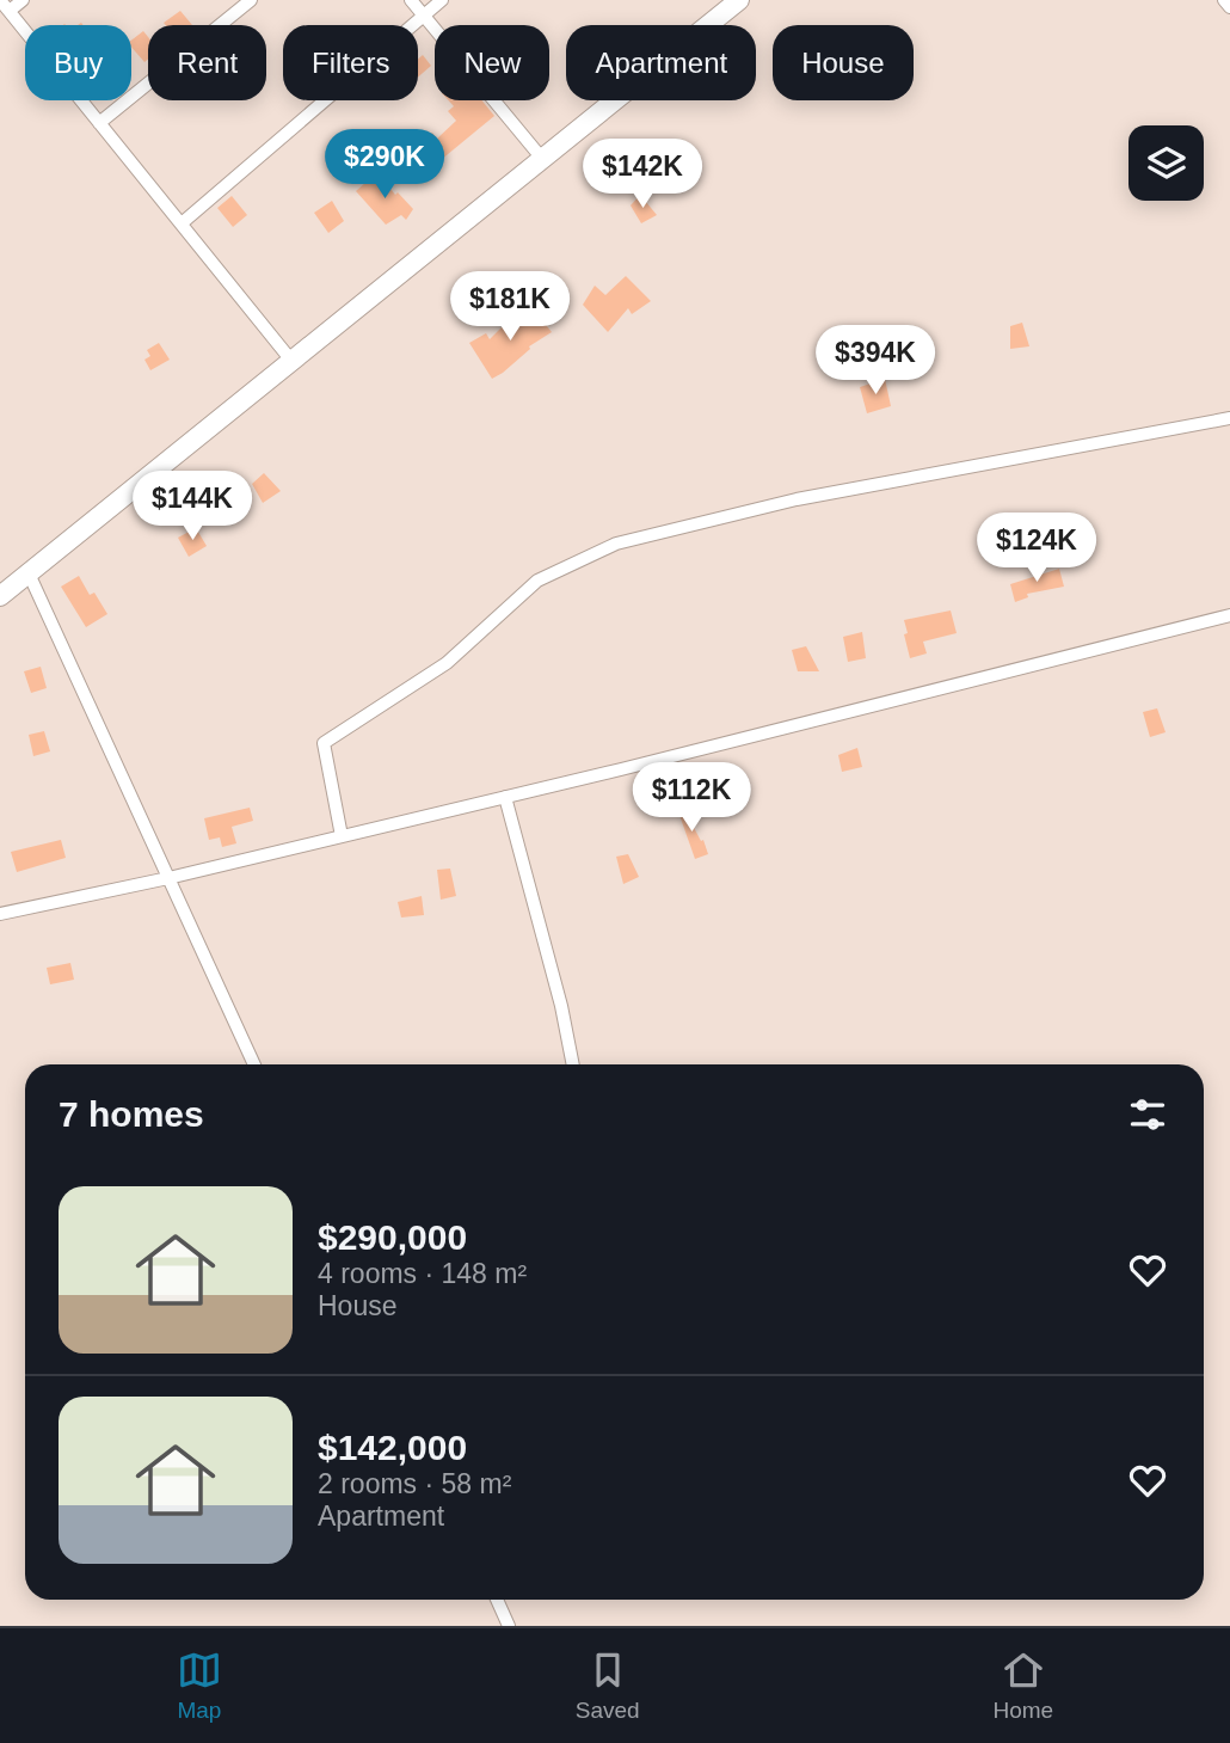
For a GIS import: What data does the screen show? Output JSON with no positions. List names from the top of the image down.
{
  "page": {
    "chip": [
      "Buy",
      "Rent",
      "Filters",
      "New",
      "Apartment",
      "House"
    ],
    "price": [
      "$290K",
      "$142K",
      "$181K",
      "$394K",
      "$144K",
      "$124K",
      "$112K"
    ],
    "heading": "7 homes",
    "list": [
      {
        "name": "$290,000",
        "note": "4 rooms · 148 m² · House"
      },
      {
        "name": "$142,000",
        "note": "2 rooms · 58 m² · Apartment"
      }
    ],
    "tabs": ["Map", "Saved", "Home"]
  }
}
